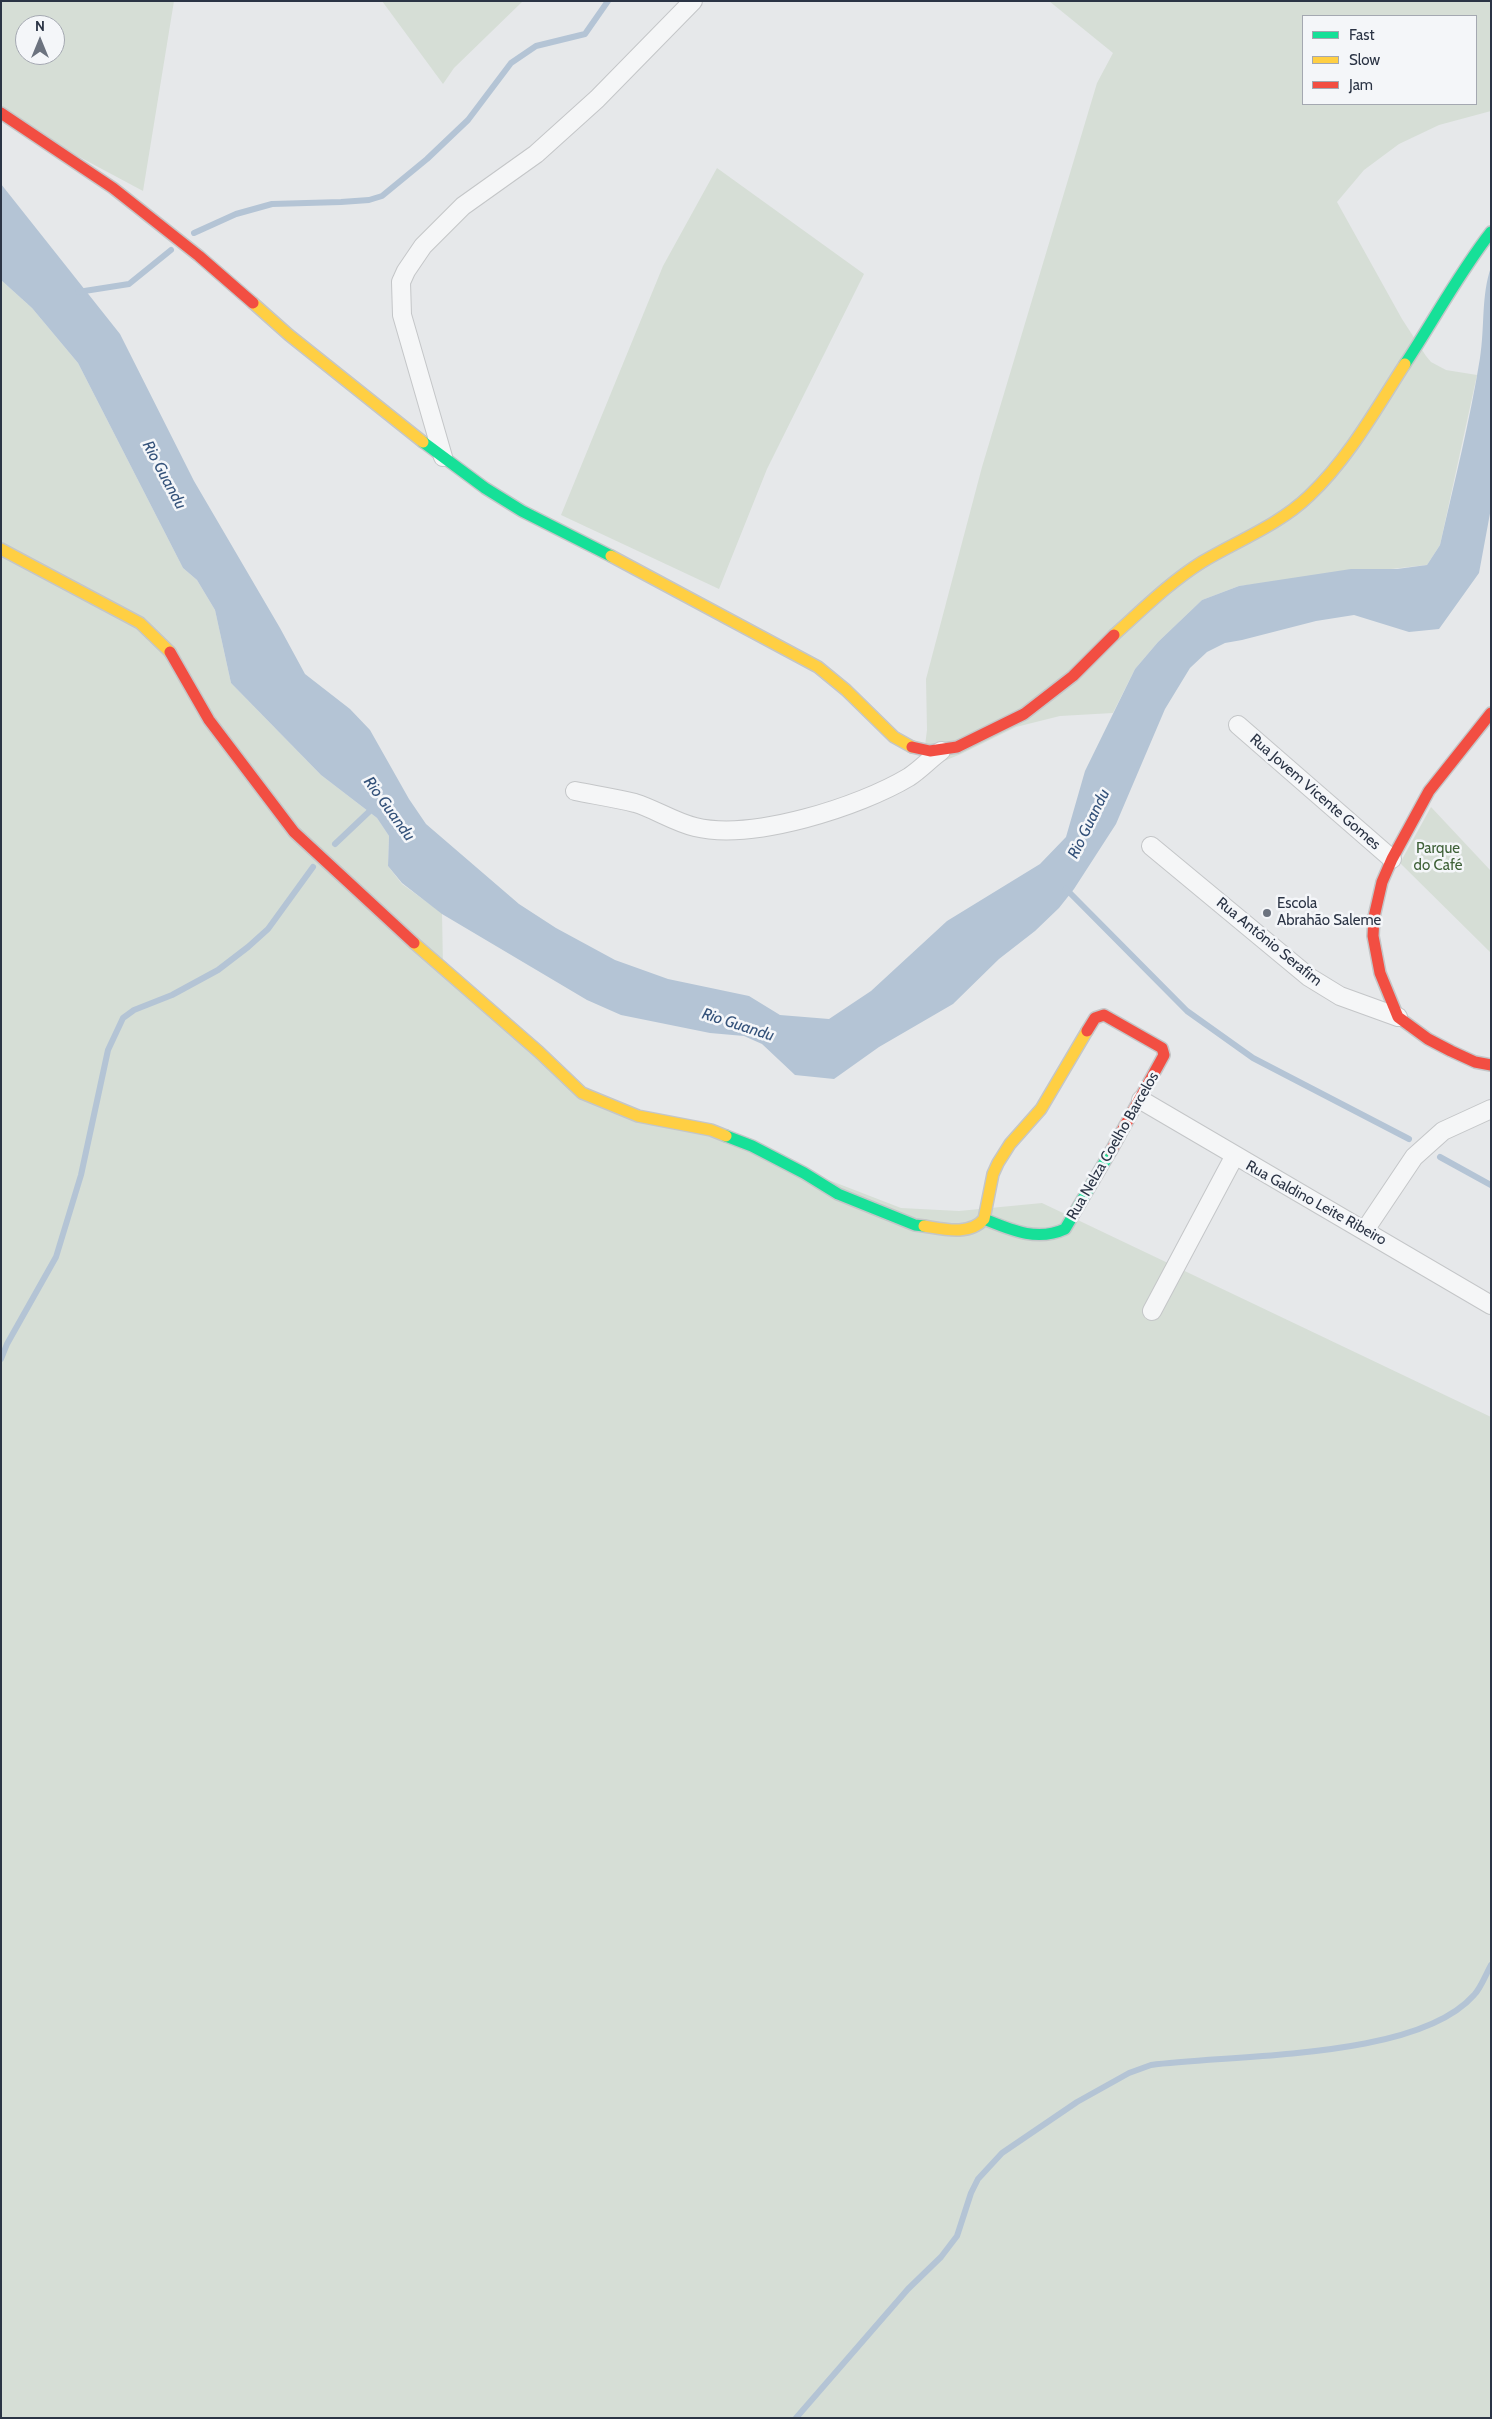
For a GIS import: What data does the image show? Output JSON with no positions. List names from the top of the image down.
{
  "streets": {
    "street": [
      "Rua Jovem Vicente Gomes",
      "Rua Antônio Serafim",
      "Rua Nelza Coelho Barcelos",
      "Rua Galdino Leite Ribeiro"
    ]
  },
  "crossings": [
    ["Rua Nelza Coelho Barcelos", "Rua Galdino Leite Ribeiro"]
  ],
  "water": ["Rio Guandu"],
  "parks": ["Parque do Café"],
  "places": ["Escola Abrahão Saleme"],
  "legend": ["Fast", "Slow", "Jam"],
  "north": "top"
}
